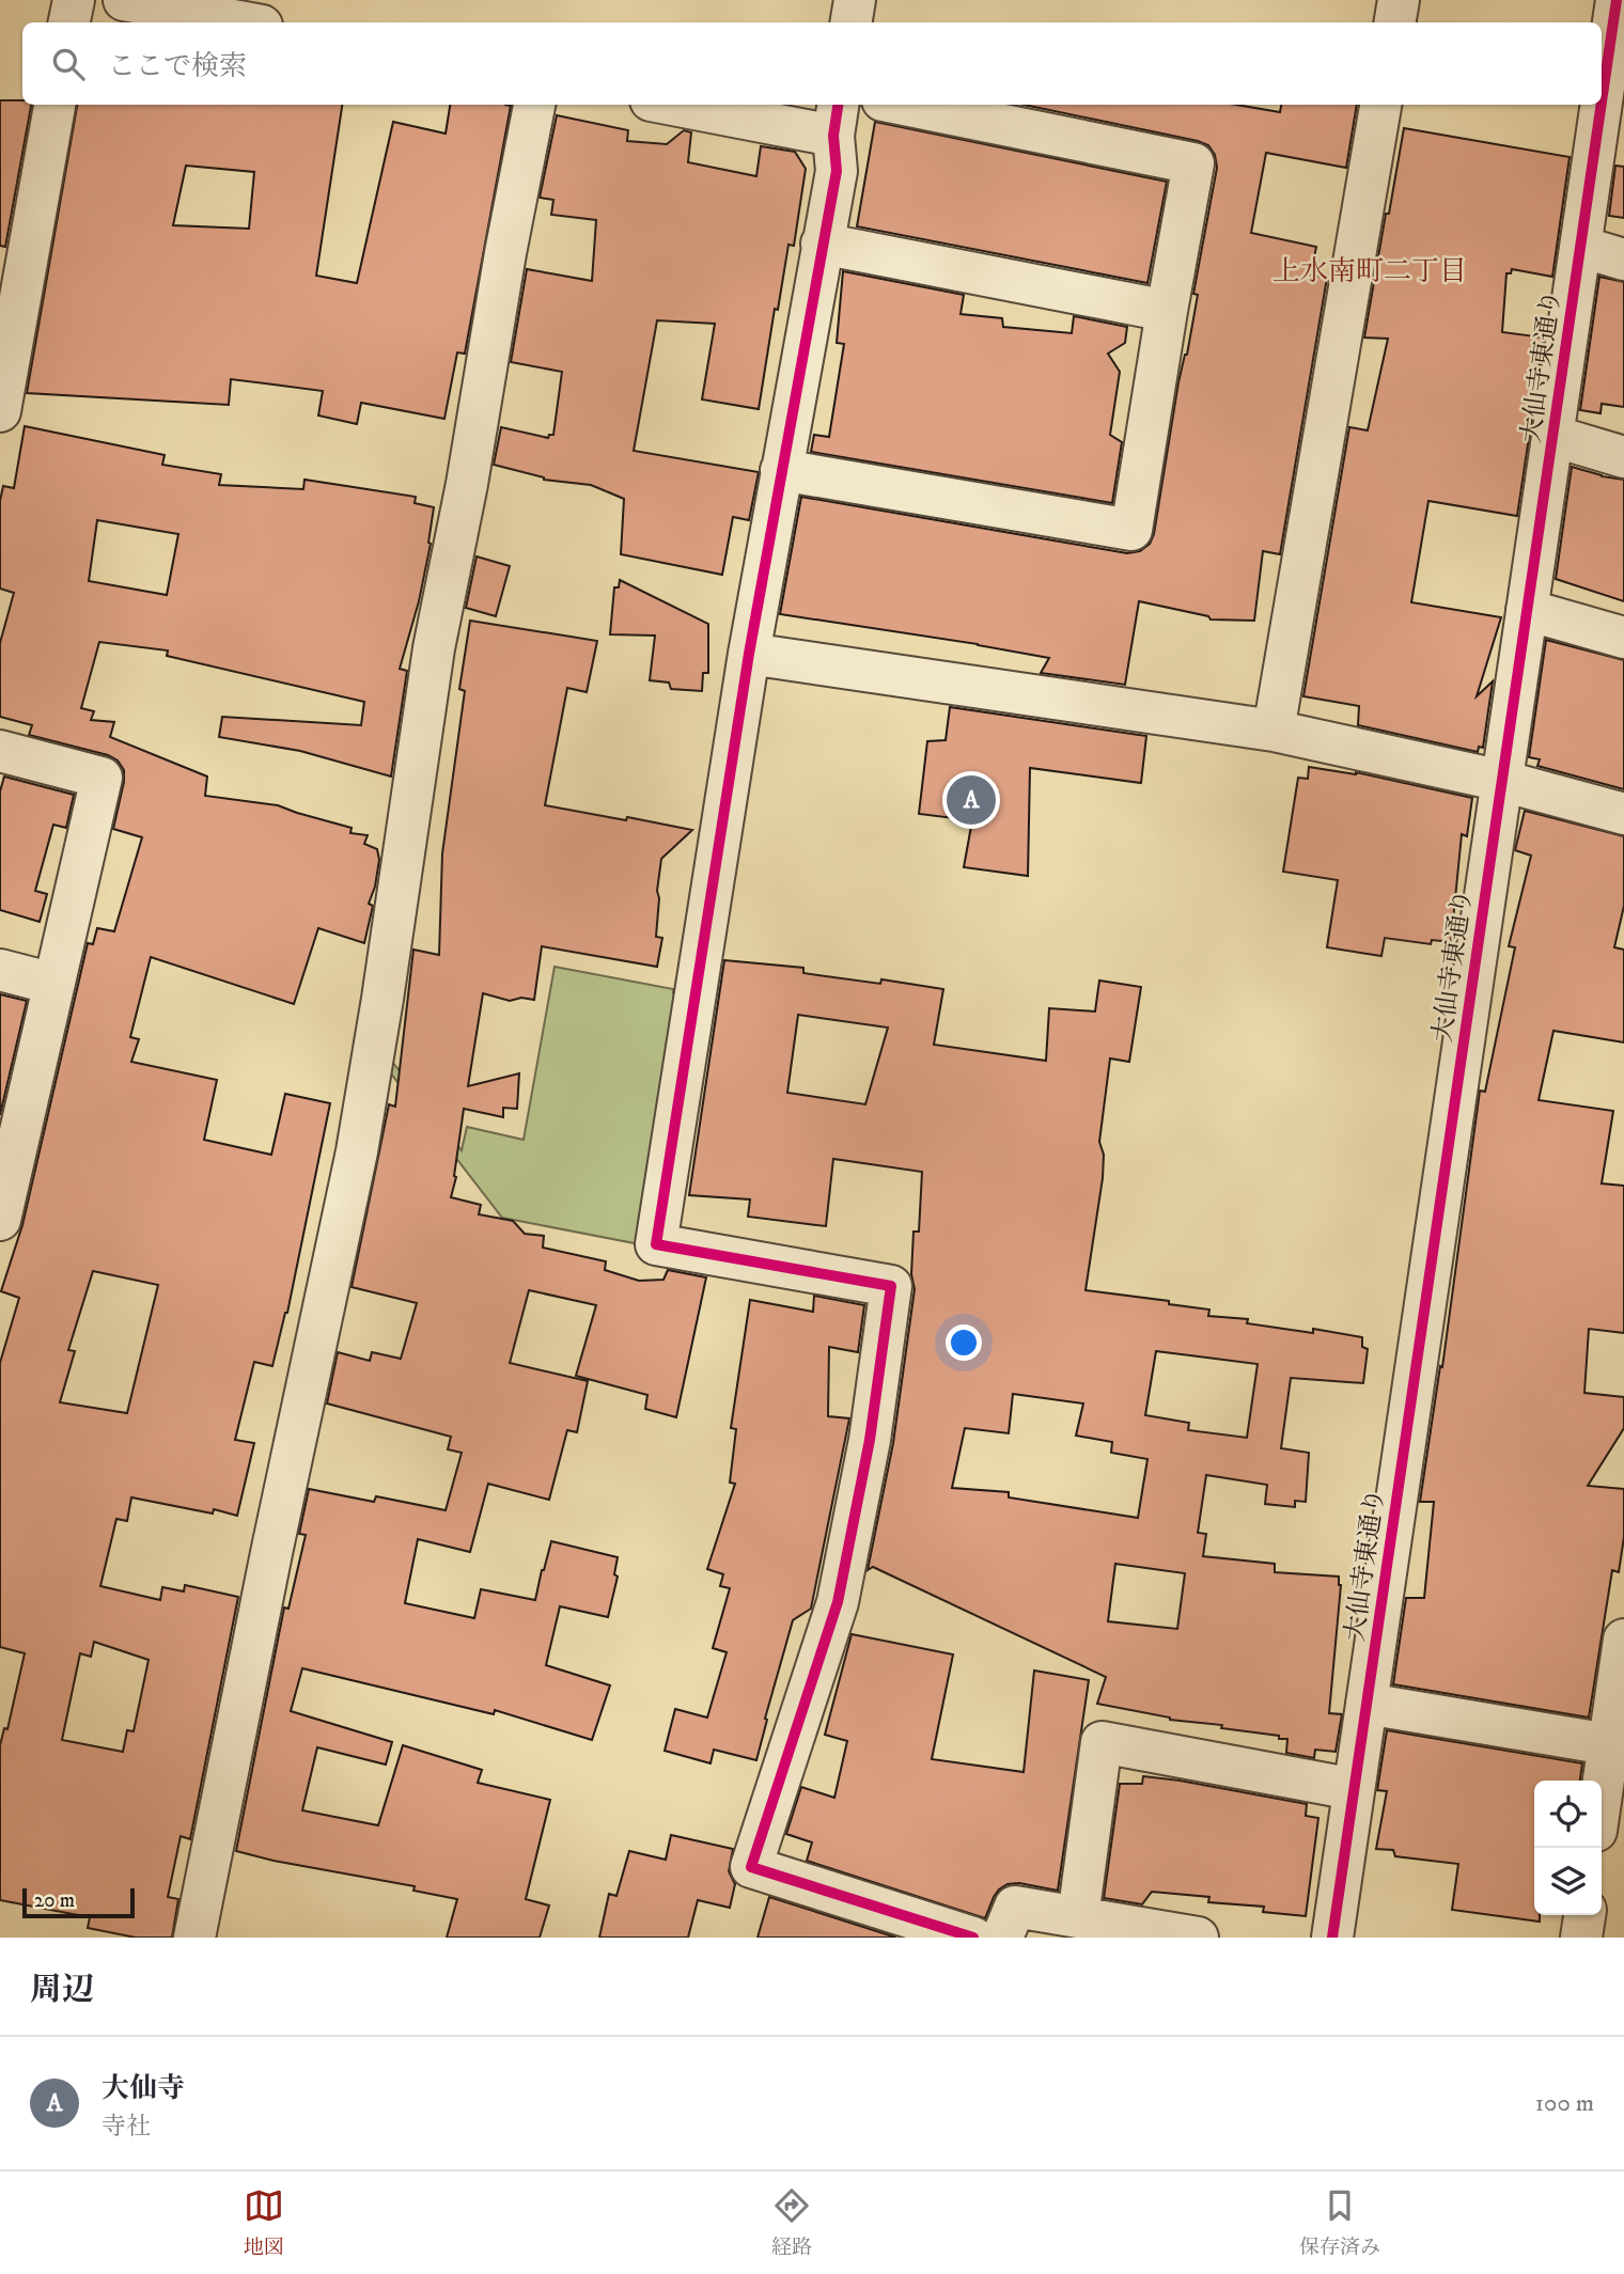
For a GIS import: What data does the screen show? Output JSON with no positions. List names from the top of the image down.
{
  "streets": {
    "street": ["大仙寺東通り"]
  },
  "districts": ["上水南町二丁目"],
  "scale_bar": "20 m",
  "page": {
    "search": "ここで検索",
    "pins": "A",
    "scale": "20 m",
    "heading": "周辺",
    "list": [
      {
        "mark": "A",
        "name": "大仙寺",
        "note": "寺社",
        "value": "100 m"
      }
    ],
    "nav": ["地図", "経路", "保存済み"]
  }
}
